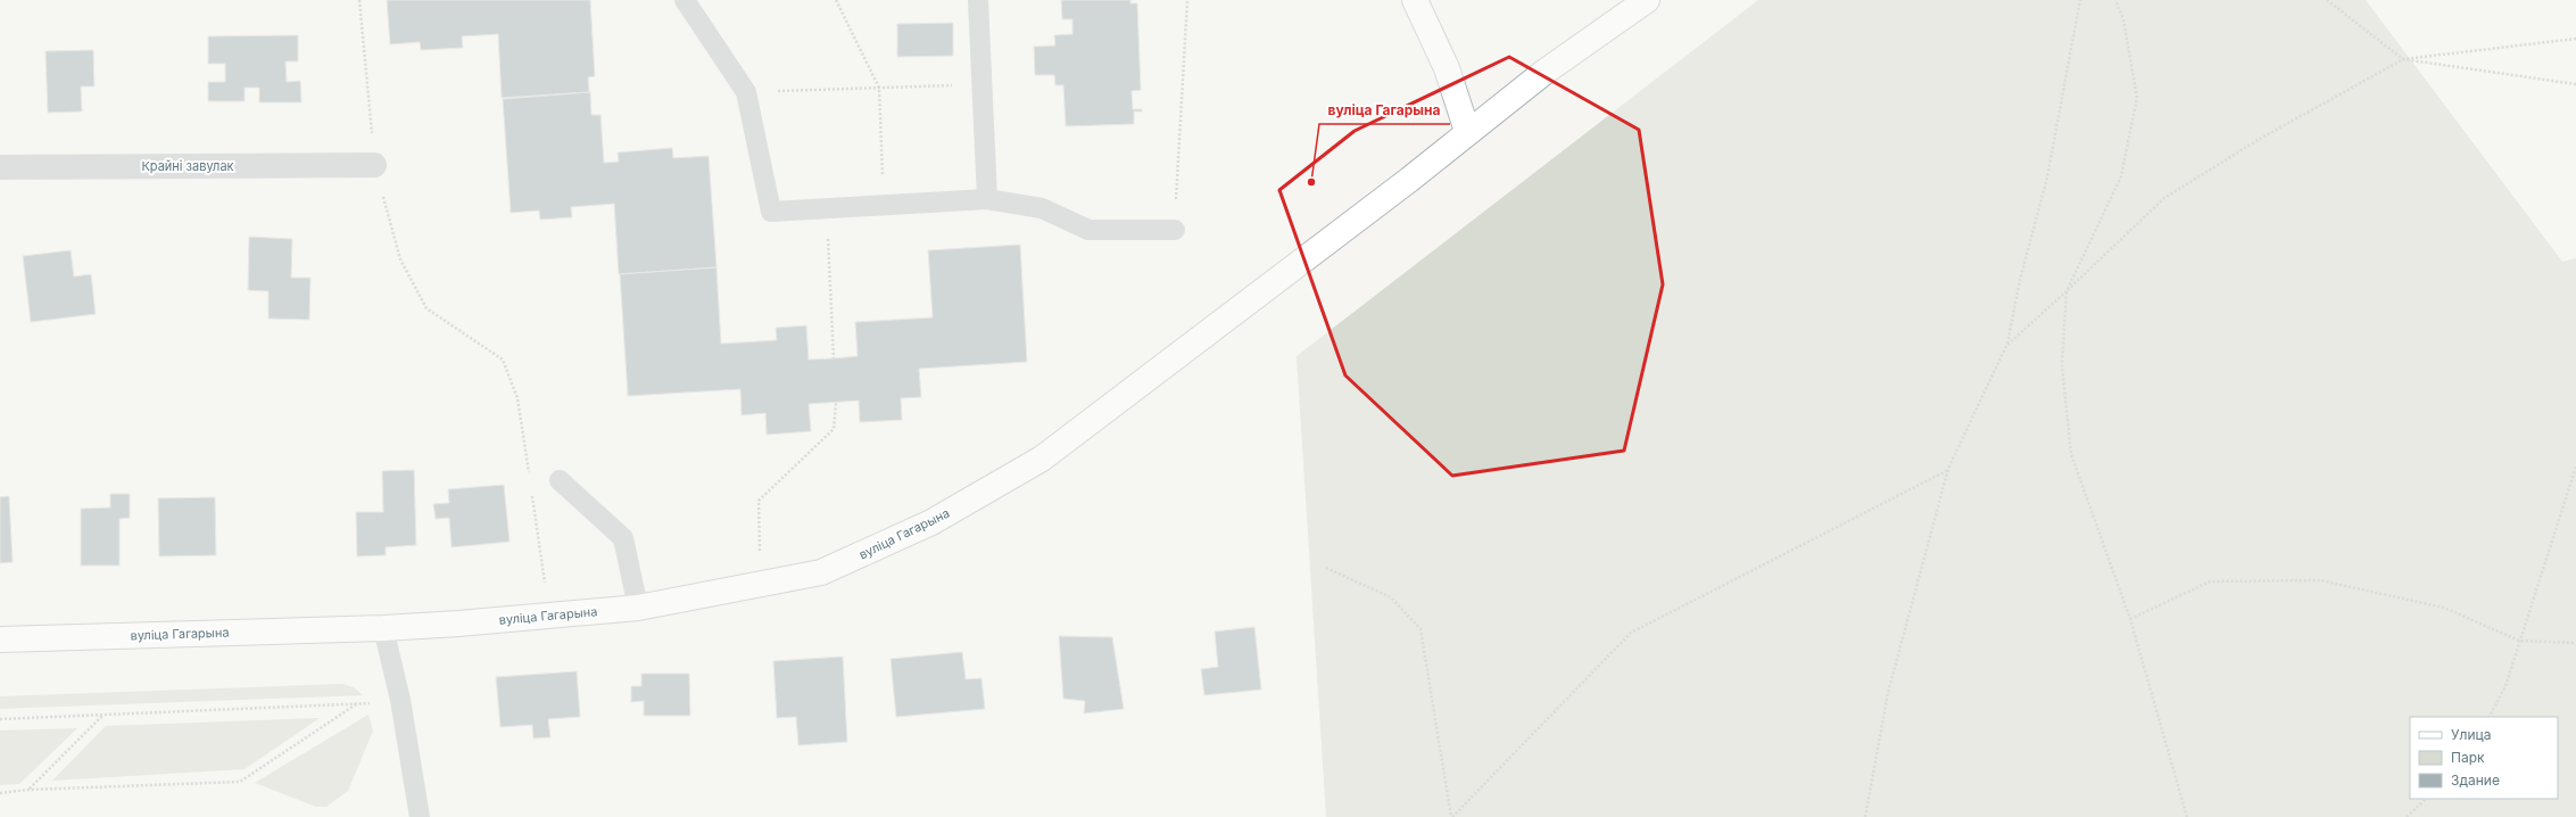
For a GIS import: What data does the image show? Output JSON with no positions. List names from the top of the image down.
{
  "streets": {
    "main road": ["вуліца Гагарына"],
    "street": ["Крайні завулак"]
  },
  "places": ["вуліца Гагарына"],
  "legend": ["Улица", "Парк", "Здание"]
}
